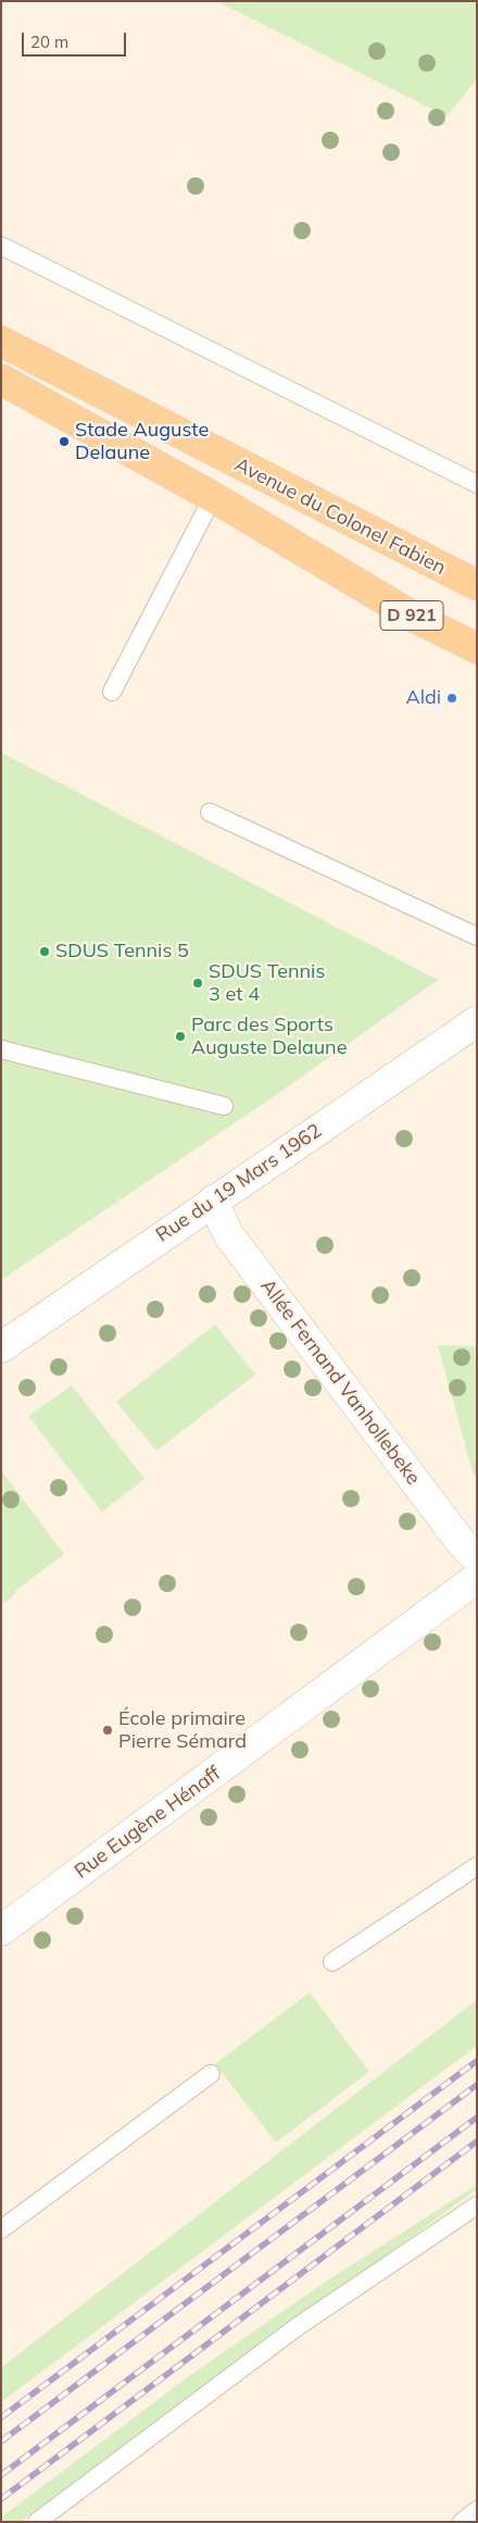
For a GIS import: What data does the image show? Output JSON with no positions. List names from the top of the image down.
{
  "streets": {
    "main road": ["Avenue du Colonel Fabien", "D 921"],
    "street": ["Rue du 19 Mars 1962", "Allée Fernand Vanhollebeke", "Rue Eugène Hénaff"]
  },
  "crossings": [
    ["Rue du 19 Mars 1962", "Allée Fernand Vanhollebeke"]
  ],
  "places": [
    "Stade Auguste Delaune",
    "Aldi",
    "SDUS Tennis 5",
    "SDUS Tennis 3 et 4",
    "Parc des Sports Auguste Delaune",
    "École primaire Pierre Sémard"
  ],
  "scale_bar": "20 m"
}
